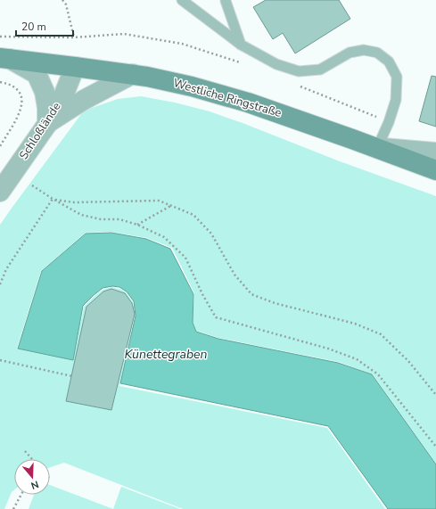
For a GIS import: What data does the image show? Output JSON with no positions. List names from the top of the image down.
{
  "streets": {
    "main road": ["Westliche Ringstraße"],
    "street": ["Schloßlände"]
  },
  "crossings": [
    ["Westliche Ringstraße", "Schloßlände"]
  ],
  "water": ["Künettegraben"],
  "scale_bar": "20 m",
  "north": "bottom"
}
